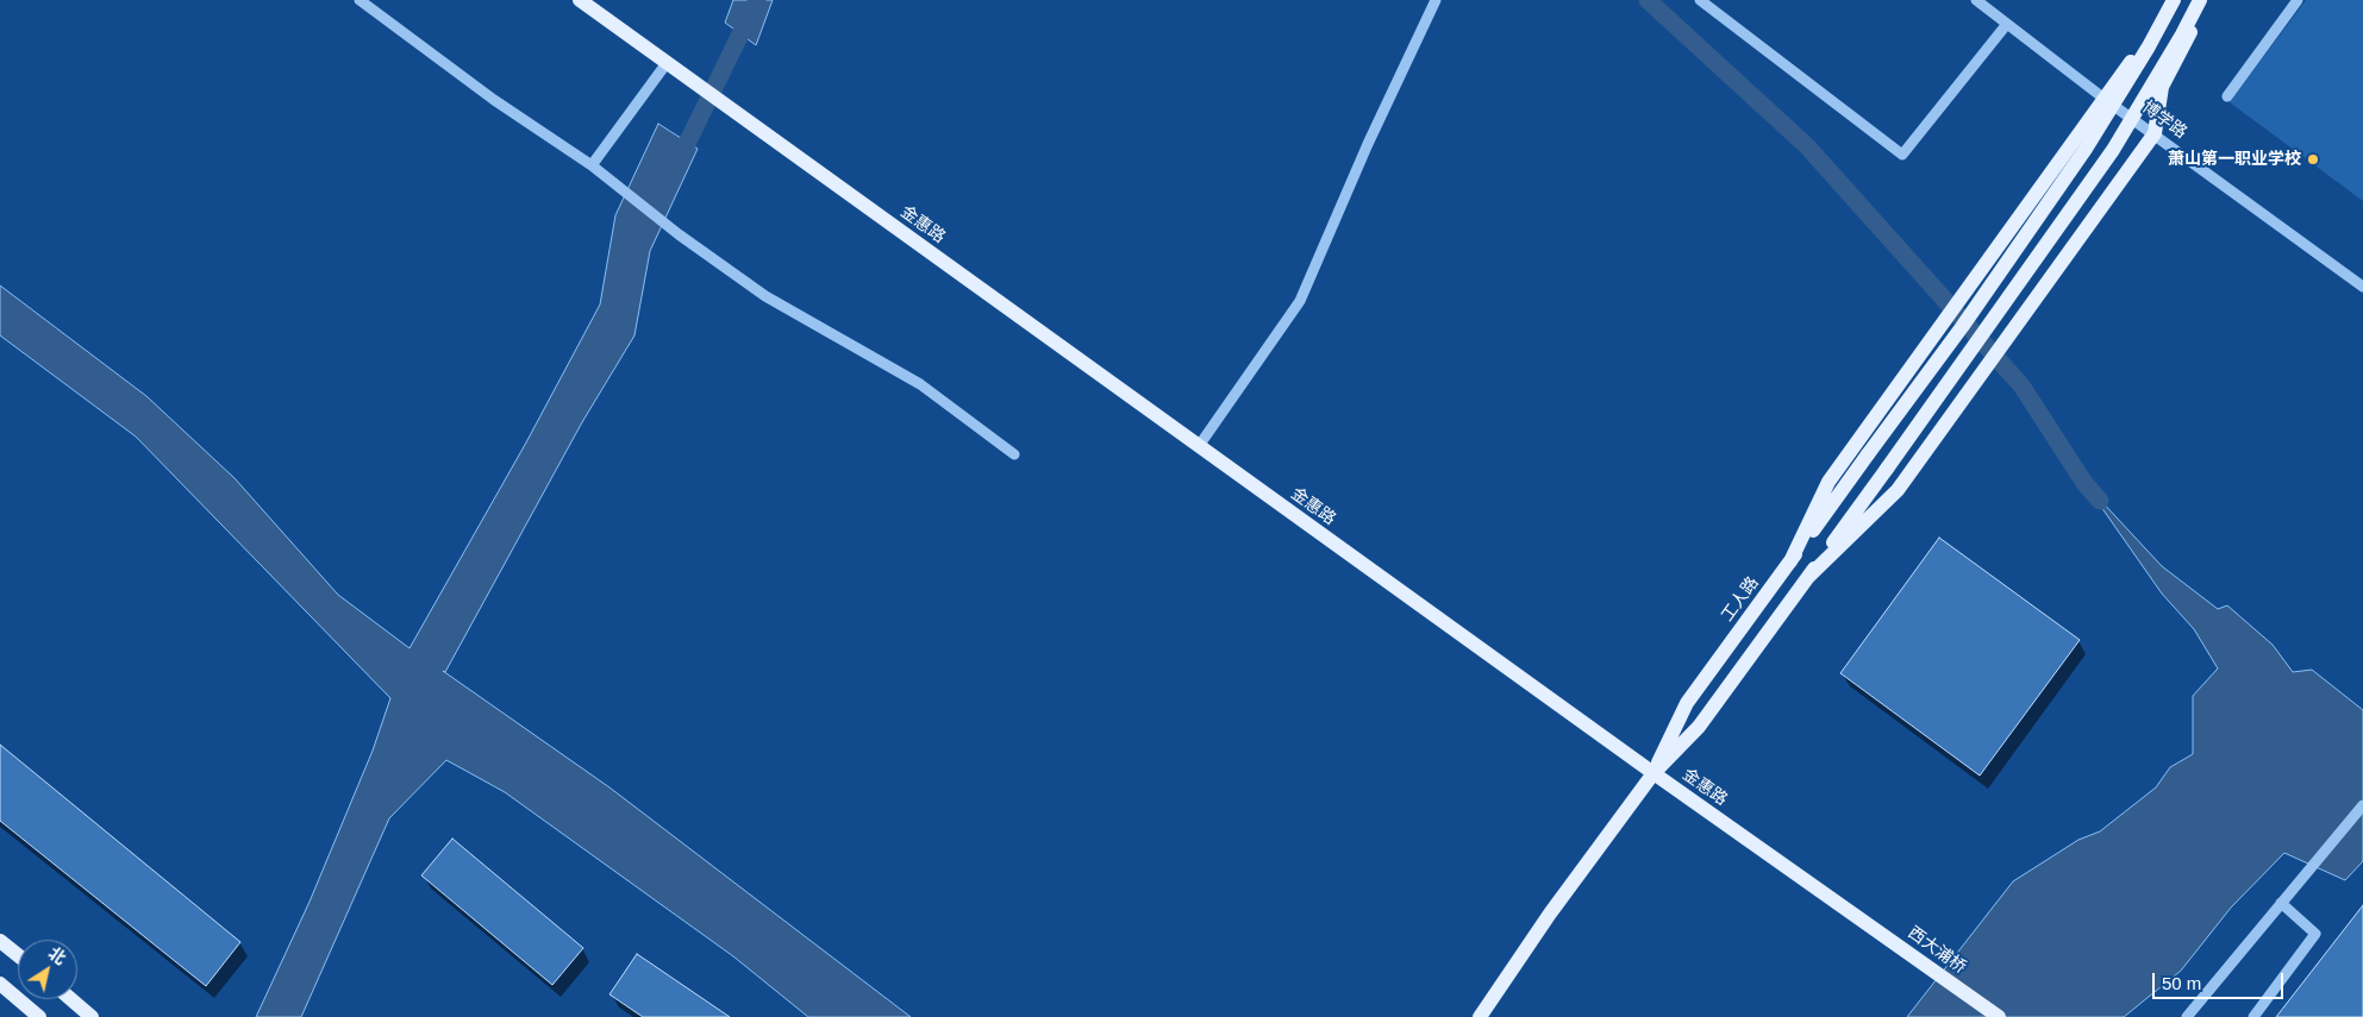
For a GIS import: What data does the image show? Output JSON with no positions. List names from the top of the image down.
{
  "streets": {
    "main road": ["金惠路", "工人路", "西大浦桥"],
    "street": ["博学路"]
  },
  "crossings": [
    ["金惠路", "工人路"],
    ["金惠路", "西大浦桥"]
  ],
  "places": ["萧山第一职业学校"],
  "scale_bar": "50 m",
  "north": "top right"
}
